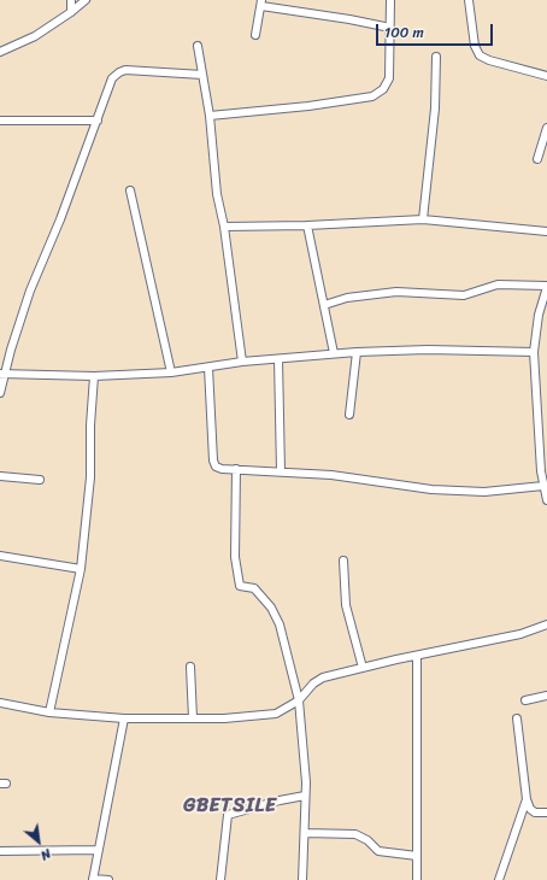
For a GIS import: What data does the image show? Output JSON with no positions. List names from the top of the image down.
{
  "districts": ["GBETSILE"],
  "scale_bar": "100 m",
  "north": "bottom right"
}
